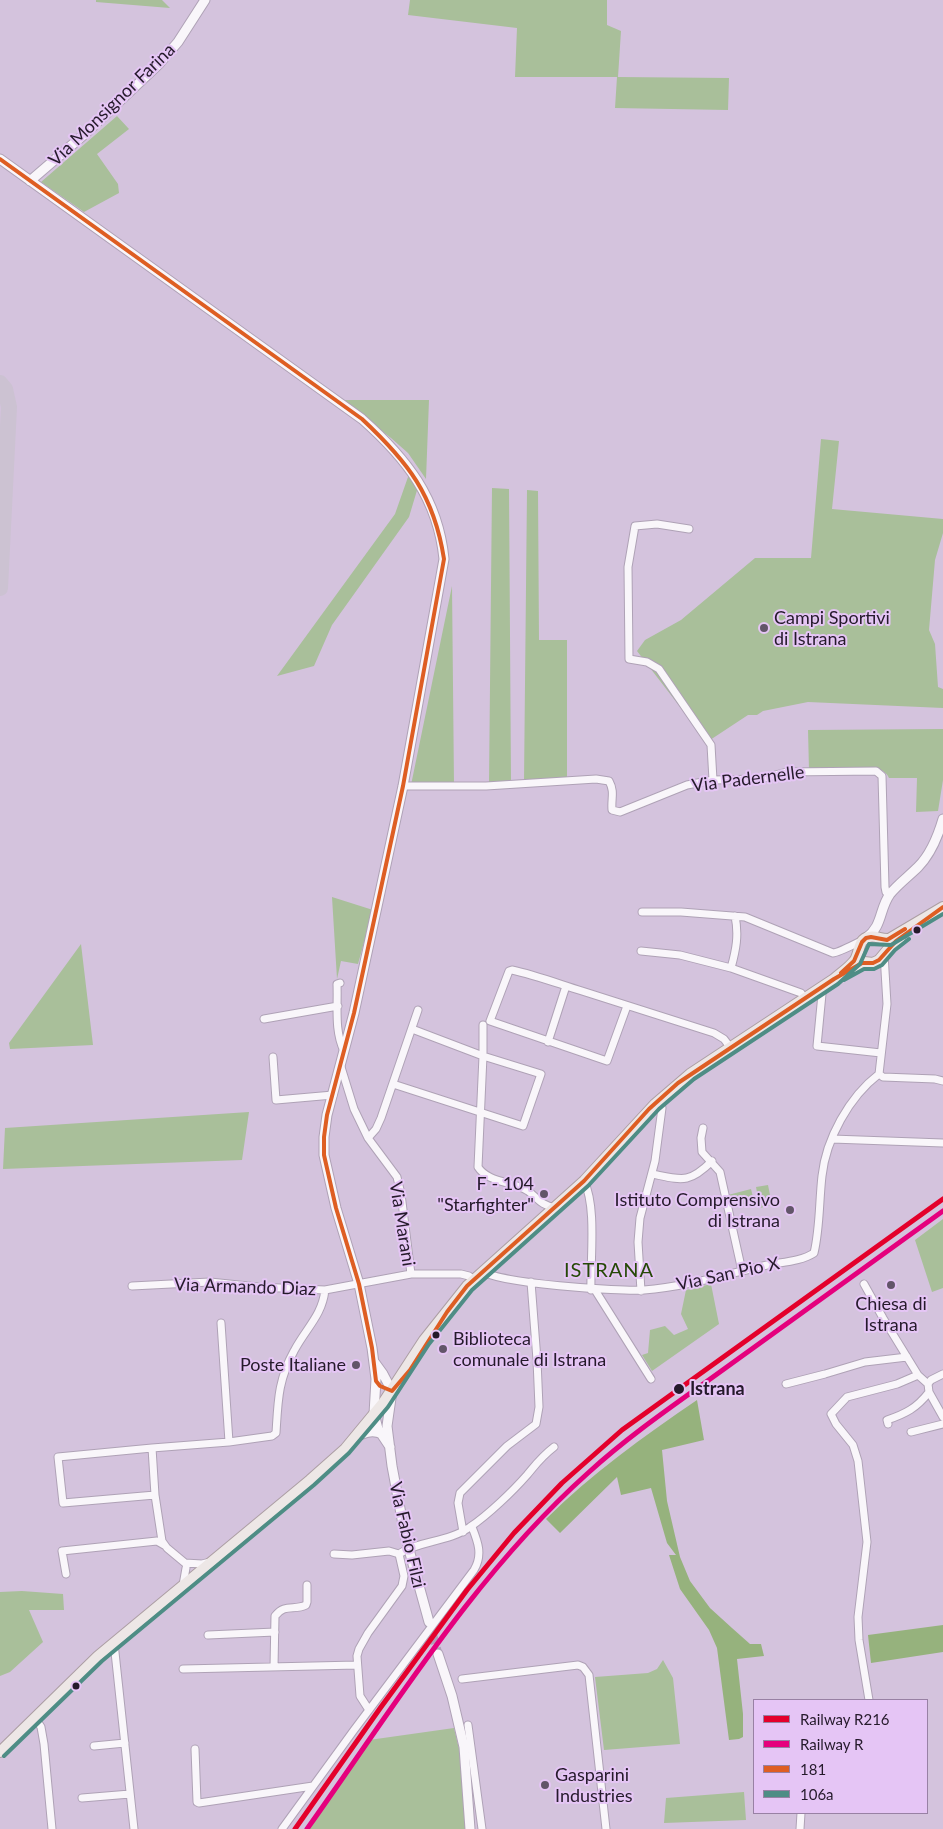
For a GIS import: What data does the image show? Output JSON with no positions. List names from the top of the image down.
{
  "streets": {
    "main road": ["Via Monsignor Farina", "Via Fabio Filzi"],
    "street": [
      "Via Padernelle",
      "Via Marani",
      "Via San Pio X",
      "Via Armando Diaz"
    ]
  },
  "crossings": [
    ["Via Marani", "Via San Pio X"],
    ["Via Marani", "Via Armando Diaz"],
    ["Via San Pio X", "Via Armando Diaz"]
  ],
  "districts": ["ISTRANA"],
  "places": [
    "Campi Sportivi di Istrana",
    "F - 104 \"Starfighter\"",
    "Istituto Comprensivo di Istrana",
    "Chiesa di Istrana",
    "Biblioteca comunale di Istrana",
    "Poste Italiane",
    "Istrana",
    "Gasparini Industries"
  ],
  "lines": [
    "transit line 181",
    "transit line 106a",
    "rail line R216",
    "rail line R"
  ],
  "legend": [
    "Railway R216",
    "Railway R",
    "181",
    "106a"
  ]
}
